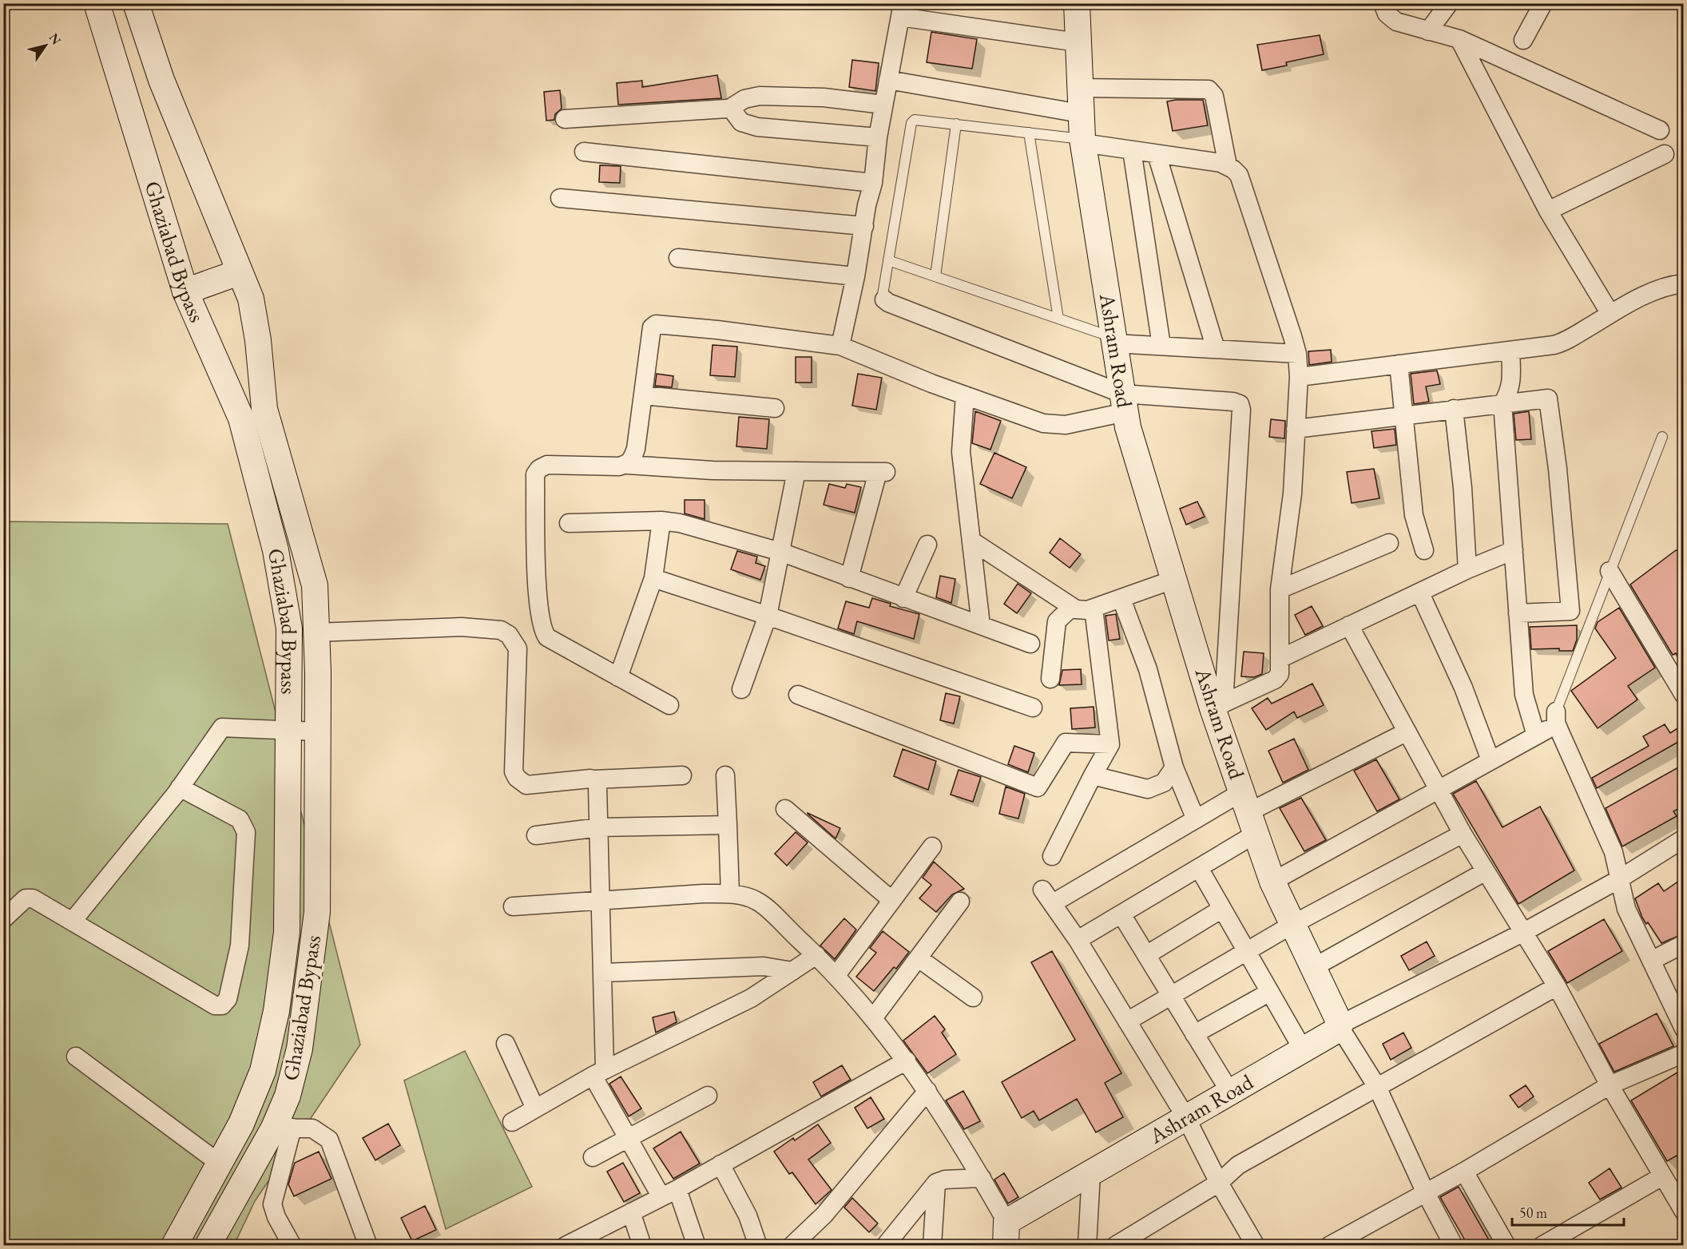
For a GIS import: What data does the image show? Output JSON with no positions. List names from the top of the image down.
{
  "streets": {
    "main road": ["Ghaziabad Bypass", "Ashram Road"]
  },
  "scale_bar": "50 m",
  "north": "top right"
}
